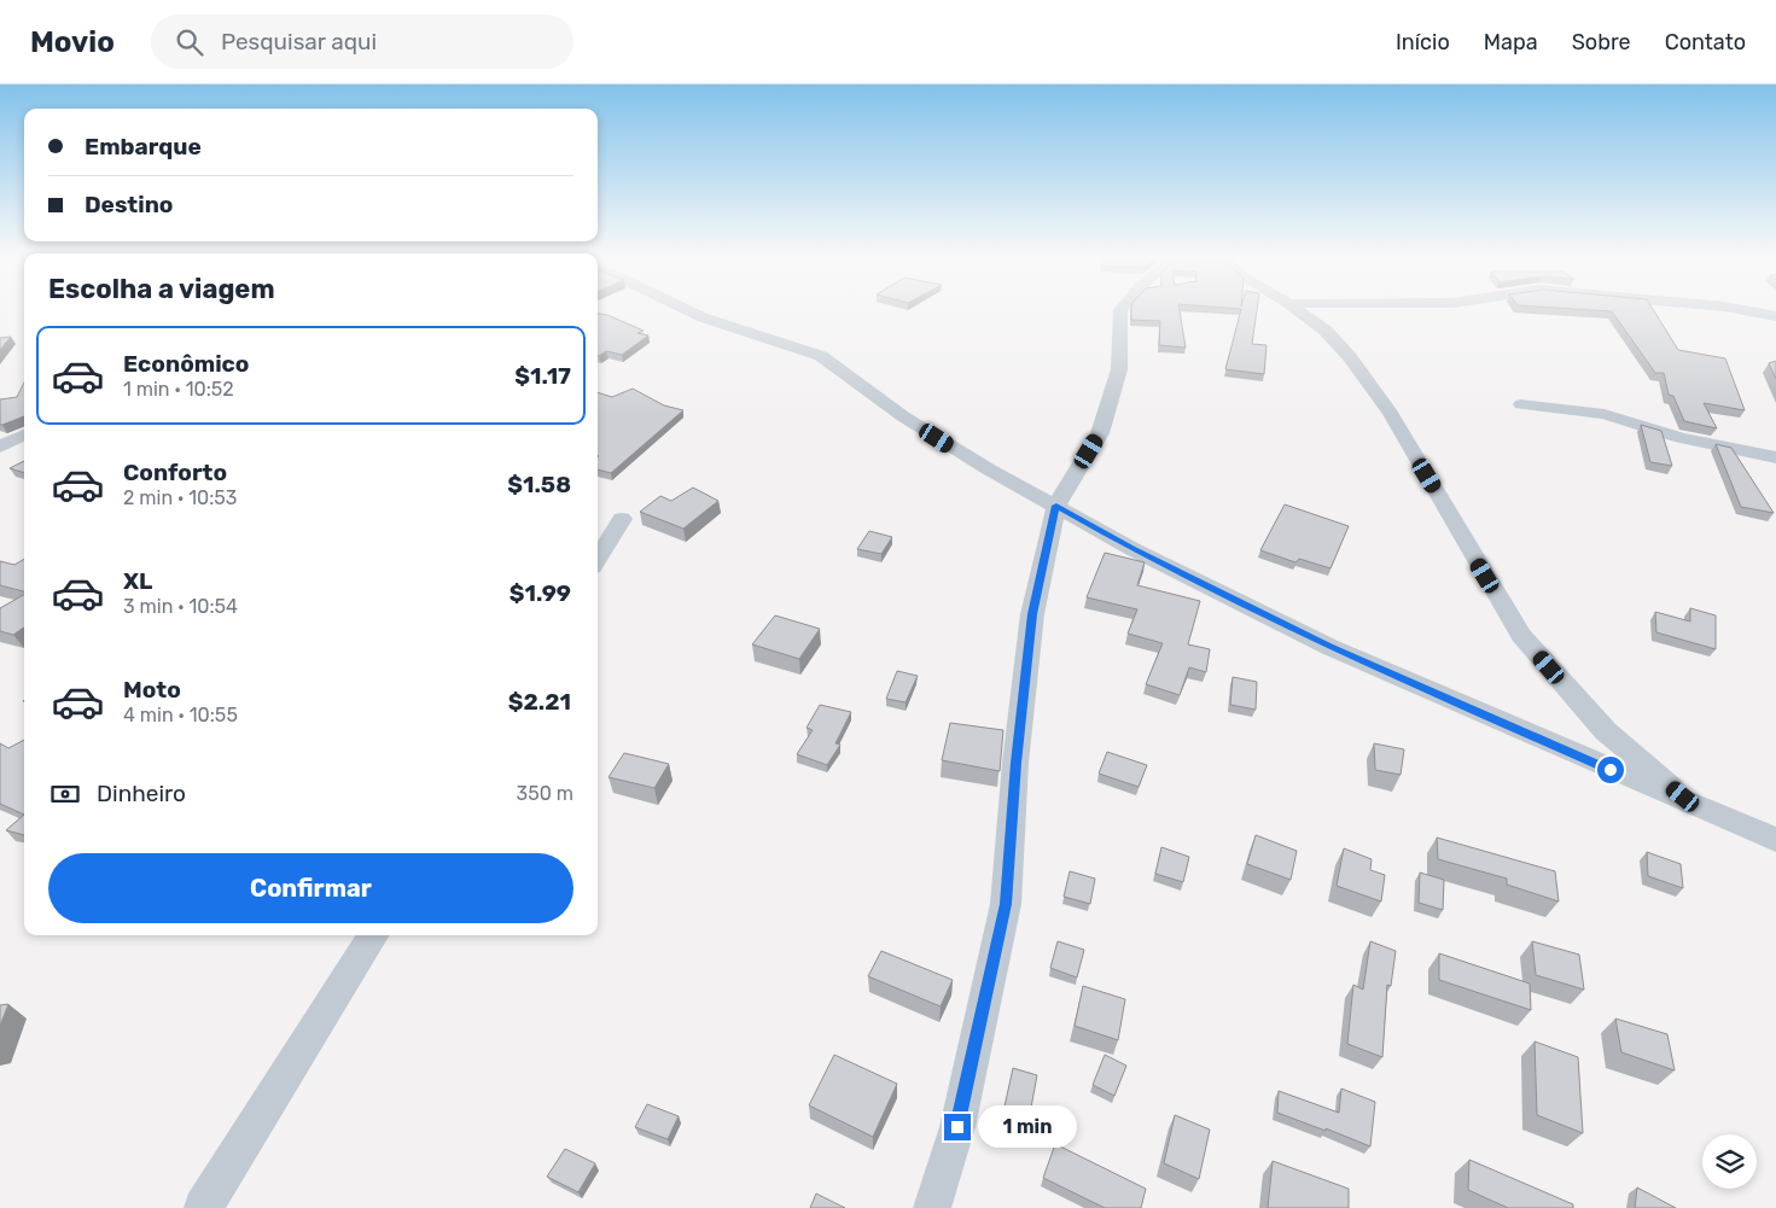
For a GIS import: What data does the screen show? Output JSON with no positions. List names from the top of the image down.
{
  "page": {
    "header": "Movio",
    "search": "Pesquisar aqui",
    "nav": [
      "Início",
      "Mapa",
      "Sobre",
      "Contato"
    ],
    "banner": ["Embarque", "Destino"],
    "heading": "Escolha a viagem",
    "list": [
      {
        "name": "Econômico",
        "note": "1 min · 10:52",
        "value": "$1.17"
      },
      {
        "name": "Conforto",
        "note": "2 min · 10:53",
        "value": "$1.58"
      },
      {
        "name": "XL",
        "note": "3 min · 10:54",
        "value": "$1.99"
      },
      {
        "name": "Moto",
        "note": "4 min · 10:55",
        "value": "$2.21"
      }
    ],
    "pay": ["Dinheiro", "350 m"],
    "buttons": "Confirmar",
    "bubble": "1 min"
  }
}
